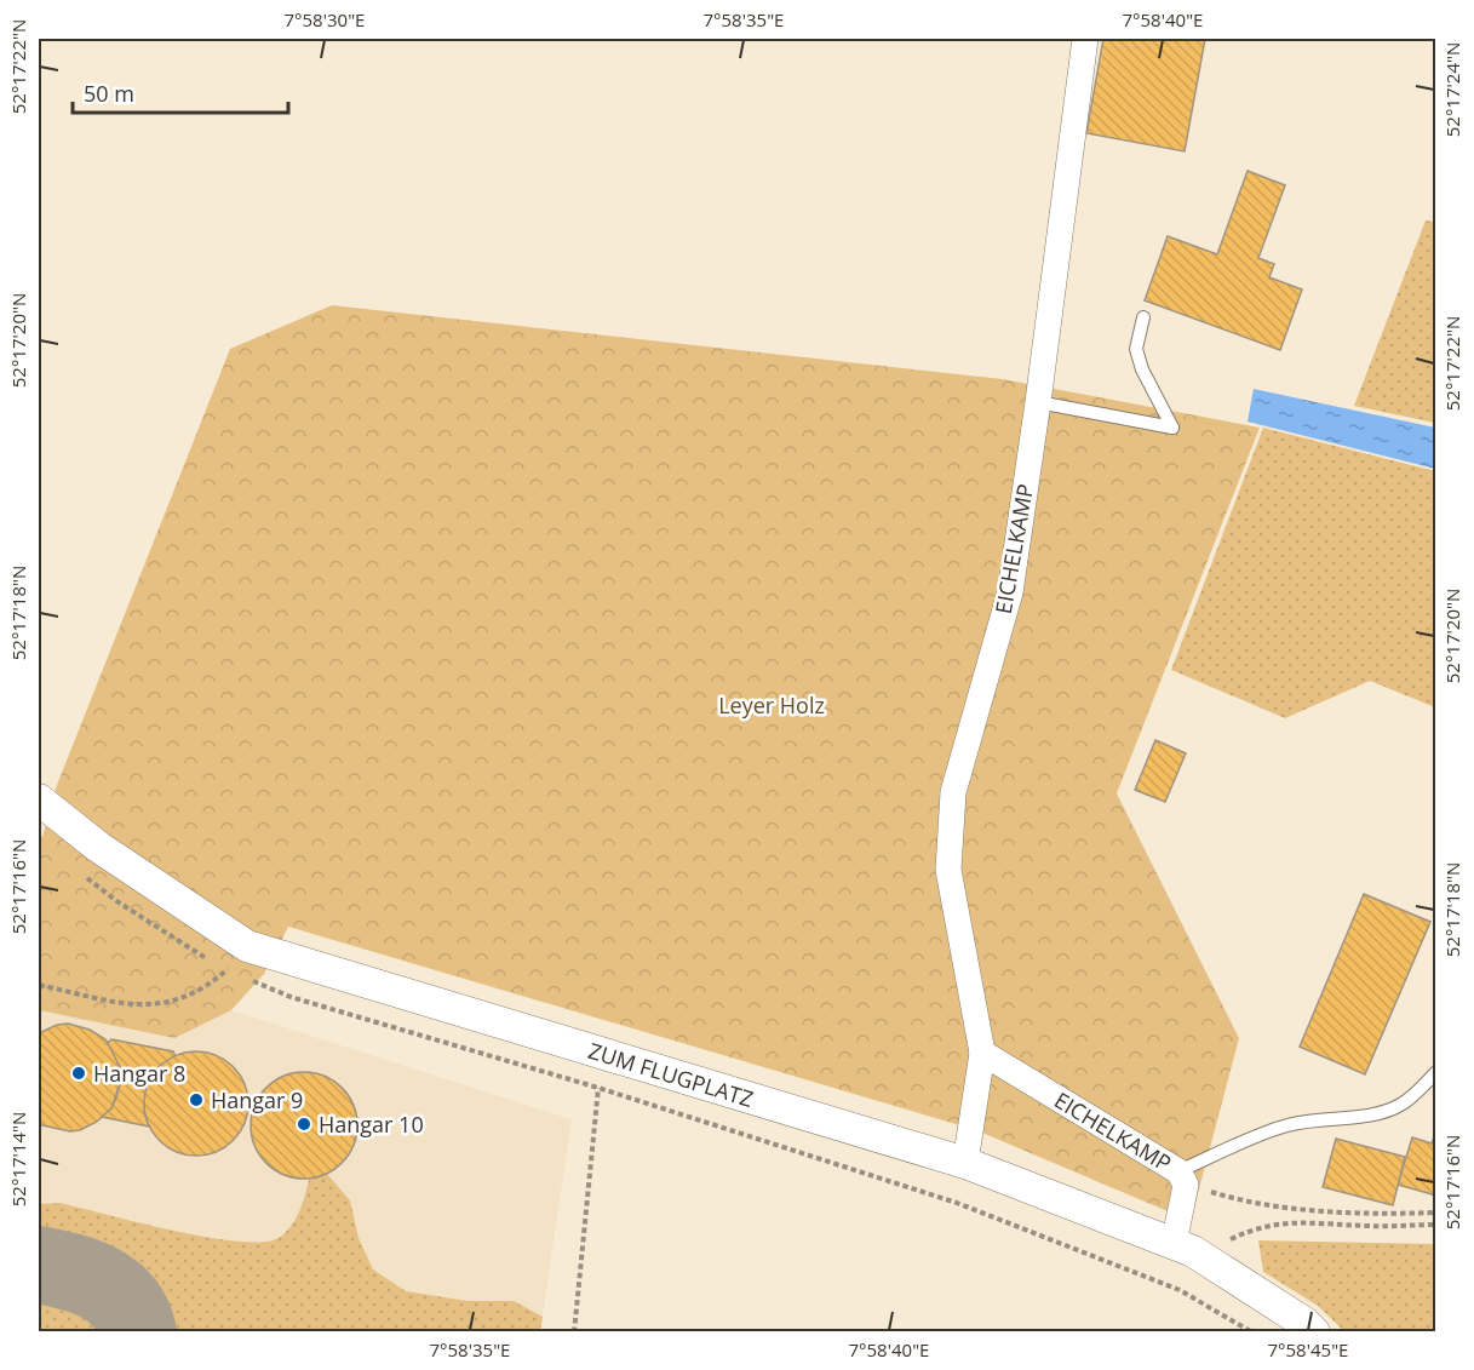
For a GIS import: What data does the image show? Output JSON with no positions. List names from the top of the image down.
{
  "streets": {
    "street": ["EICHELKAMP", "ZUM FLUGPLATZ"]
  },
  "crossings": [
    ["EICHELKAMP", "ZUM FLUGPLATZ"]
  ],
  "parks": ["Leyer Holz"],
  "places": ["Hangar 8", "Hangar 9", "Hangar 10"],
  "scale_bar": "50 m",
  "coordinates": [
    "7°58'30\"E",
    "7°58'35\"E",
    "7°58'40\"E",
    "52°17'22\"N",
    "52°17'24\"N",
    "52°17'20\"N",
    "52°17'18\"N",
    "52°17'16\"N",
    "52°17'14\"N",
    "7°58'45\"E"
  ]
}
